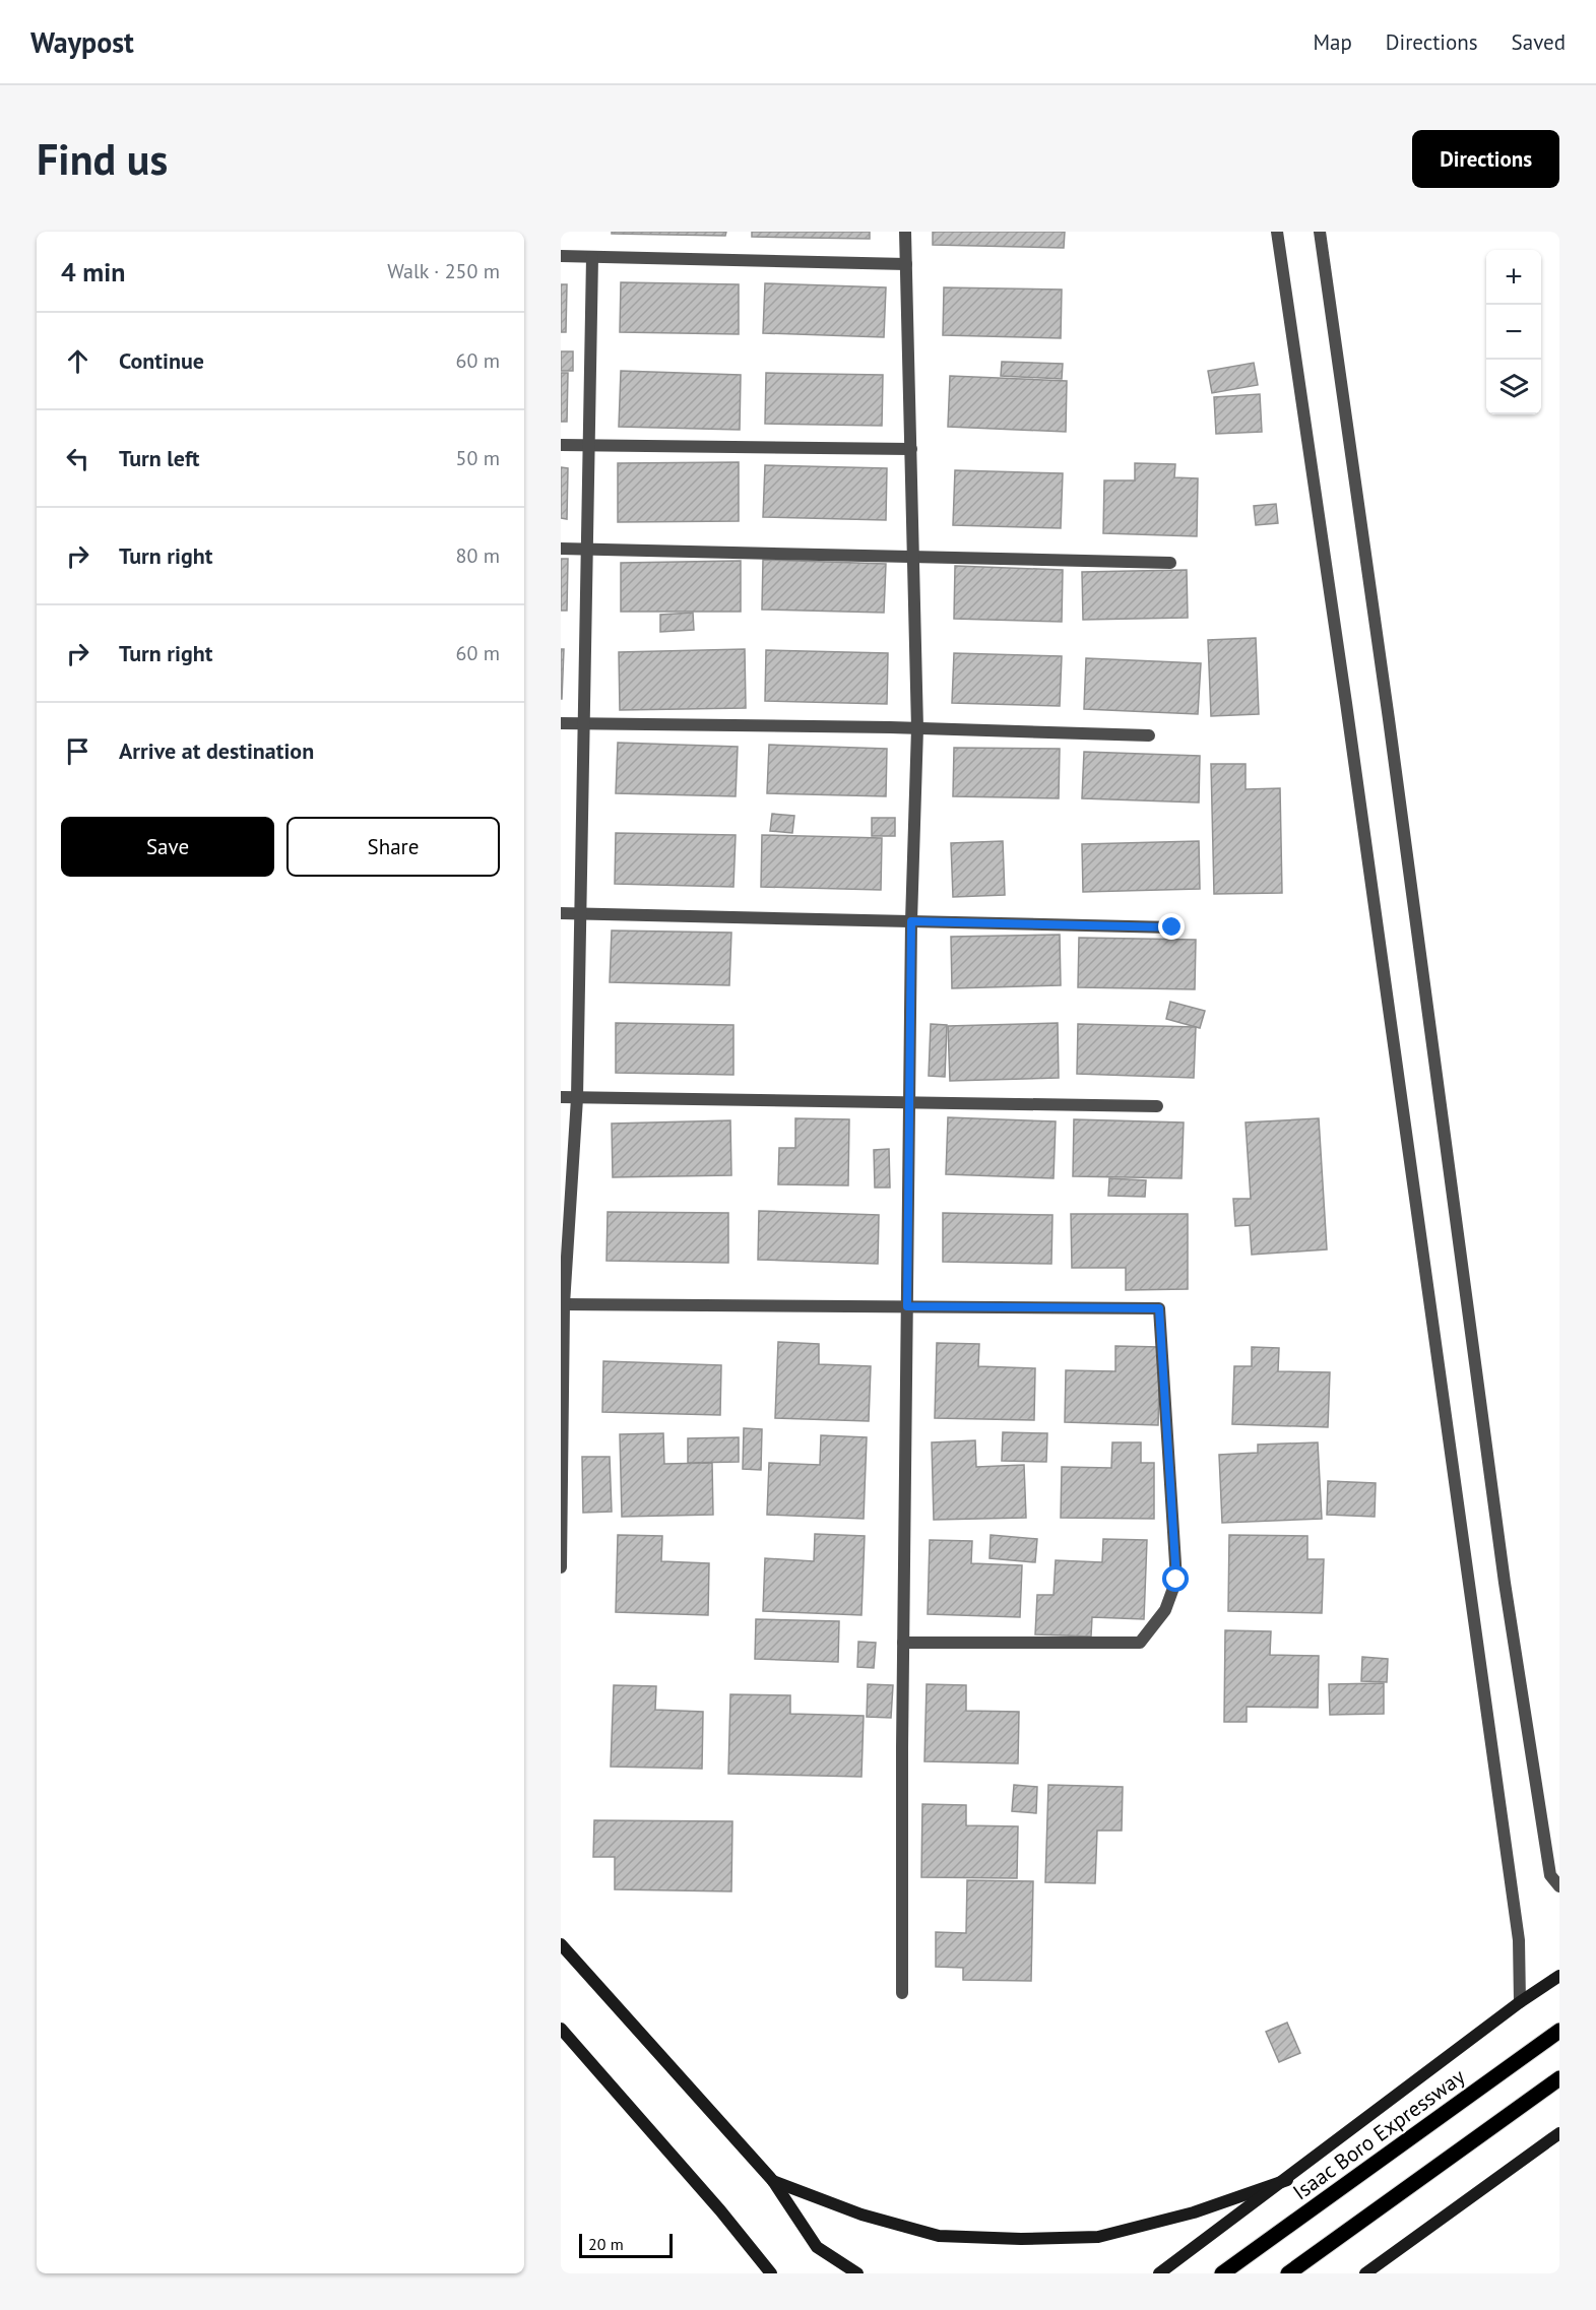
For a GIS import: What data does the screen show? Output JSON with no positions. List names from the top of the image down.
{
  "streets": {
    "main road": ["Isaac Boro Expressway"]
  },
  "scale_bar": "20 m",
  "page": {
    "header": "Waypost",
    "nav": ["Map", "Directions", "Saved"],
    "buttons": [
      "Directions",
      ["Save", "Share"]
    ],
    "title": "Find us",
    "heading": ["4 min", "Walk · 250 m"],
    "map_buttons": ["+", "−"],
    "list": [
      ["Continue", "60 m"],
      ["Turn left", "50 m"],
      ["Turn right", "80 m"],
      ["Turn right", "60 m"],
      "Arrive at destination"
    ],
    "scale": "20 m"
  }
}
